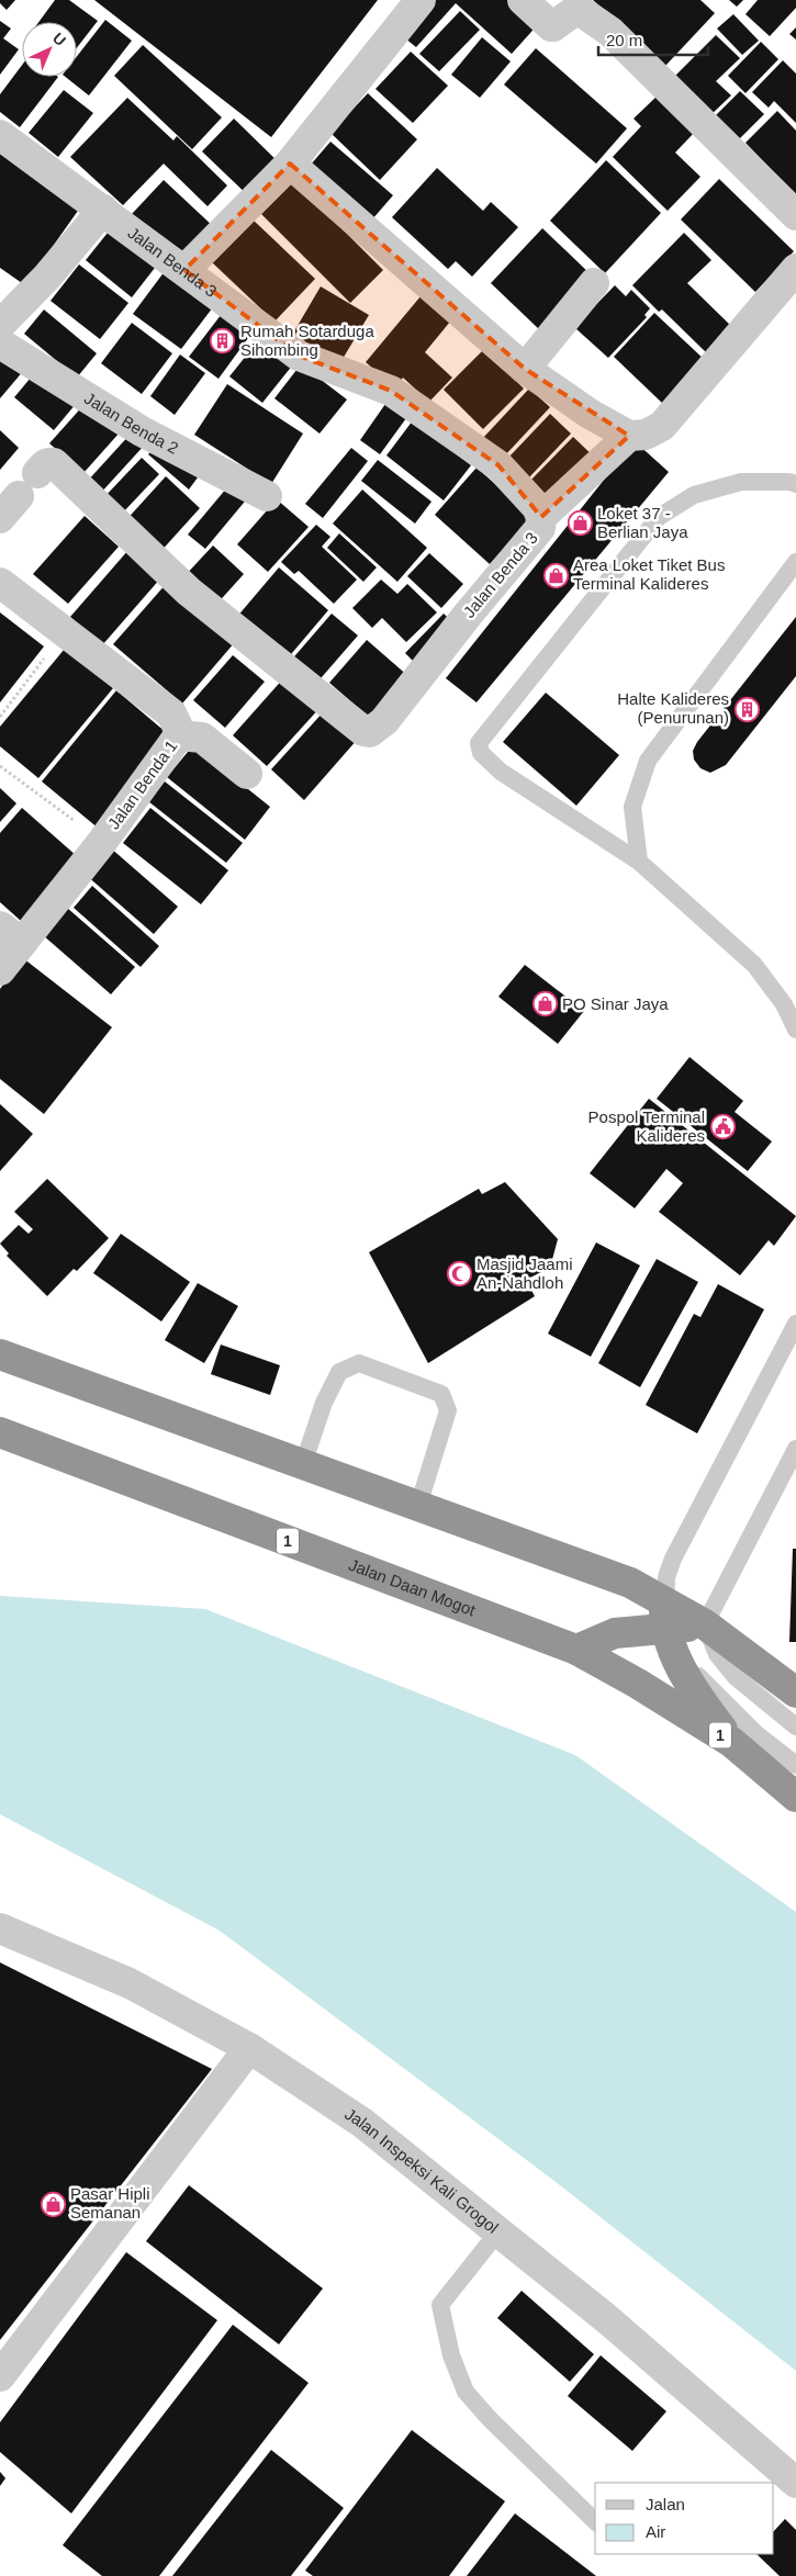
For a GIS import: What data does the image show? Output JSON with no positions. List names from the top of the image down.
{
  "streets": {
    "highway": ["1", "Jalan Daan Mogot"],
    "street": [
      "Jalan Benda 3",
      "Jalan Benda 2",
      "Jalan Benda 1",
      "Jalan Inspeksi Kali Grogol"
    ]
  },
  "places": {
    "building": ["Rumah Sotarduga Sihombing", "Halte Kalideres (Penurunan)"],
    "shop": [
      "Loket 37 - Berlian Jaya",
      "Area Loket Tiket Bus Terminal Kalideres",
      "PO Sinar Jaya",
      "Pasar Hipli Semanan"
    ],
    "public building": ["Pospol Terminal Kalideres"],
    "mosque": ["Masjid Jaami An-Nahdloh"]
  },
  "legend": ["Jalan", "Air"],
  "scale_bar": "20 m",
  "north": "top right"
}
